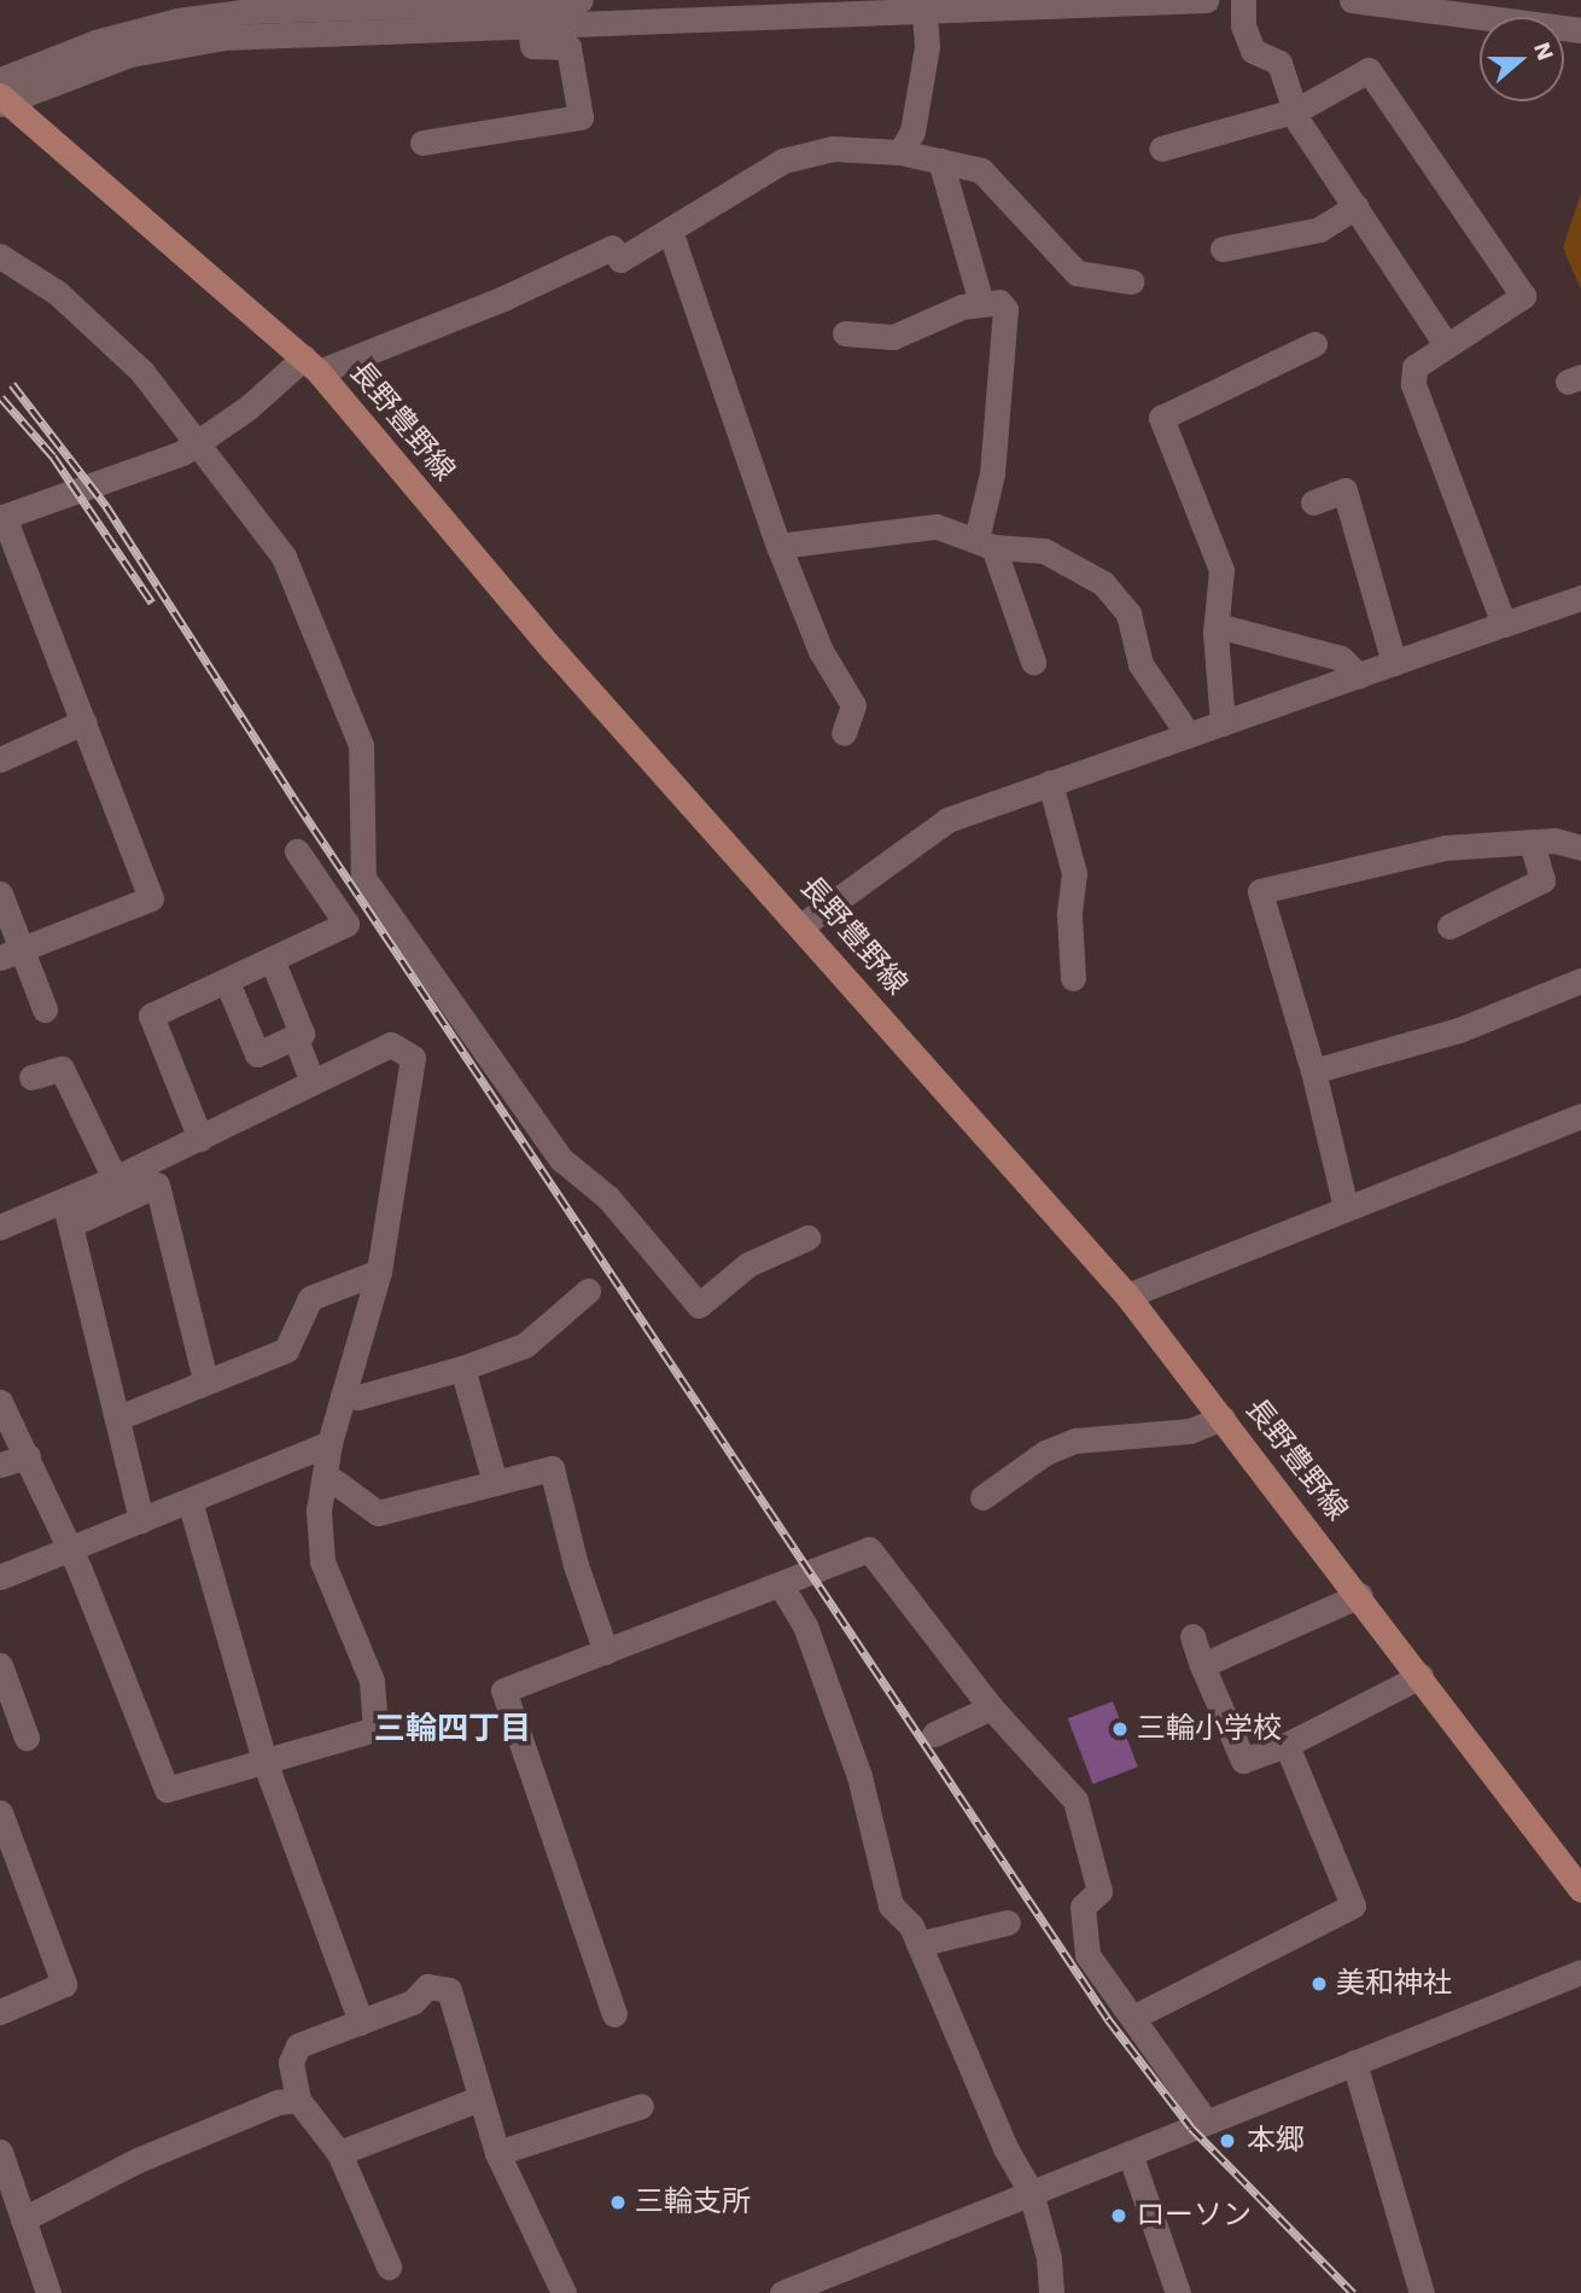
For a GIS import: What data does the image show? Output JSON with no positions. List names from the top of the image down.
{
  "streets": {
    "main road": ["長野豊野線"]
  },
  "districts": ["三輪四丁目"],
  "places": [
    "三輪小学校",
    "美和神社",
    "本郷",
    "三輪支所",
    "ローソン"
  ],
  "north": "right"
}
